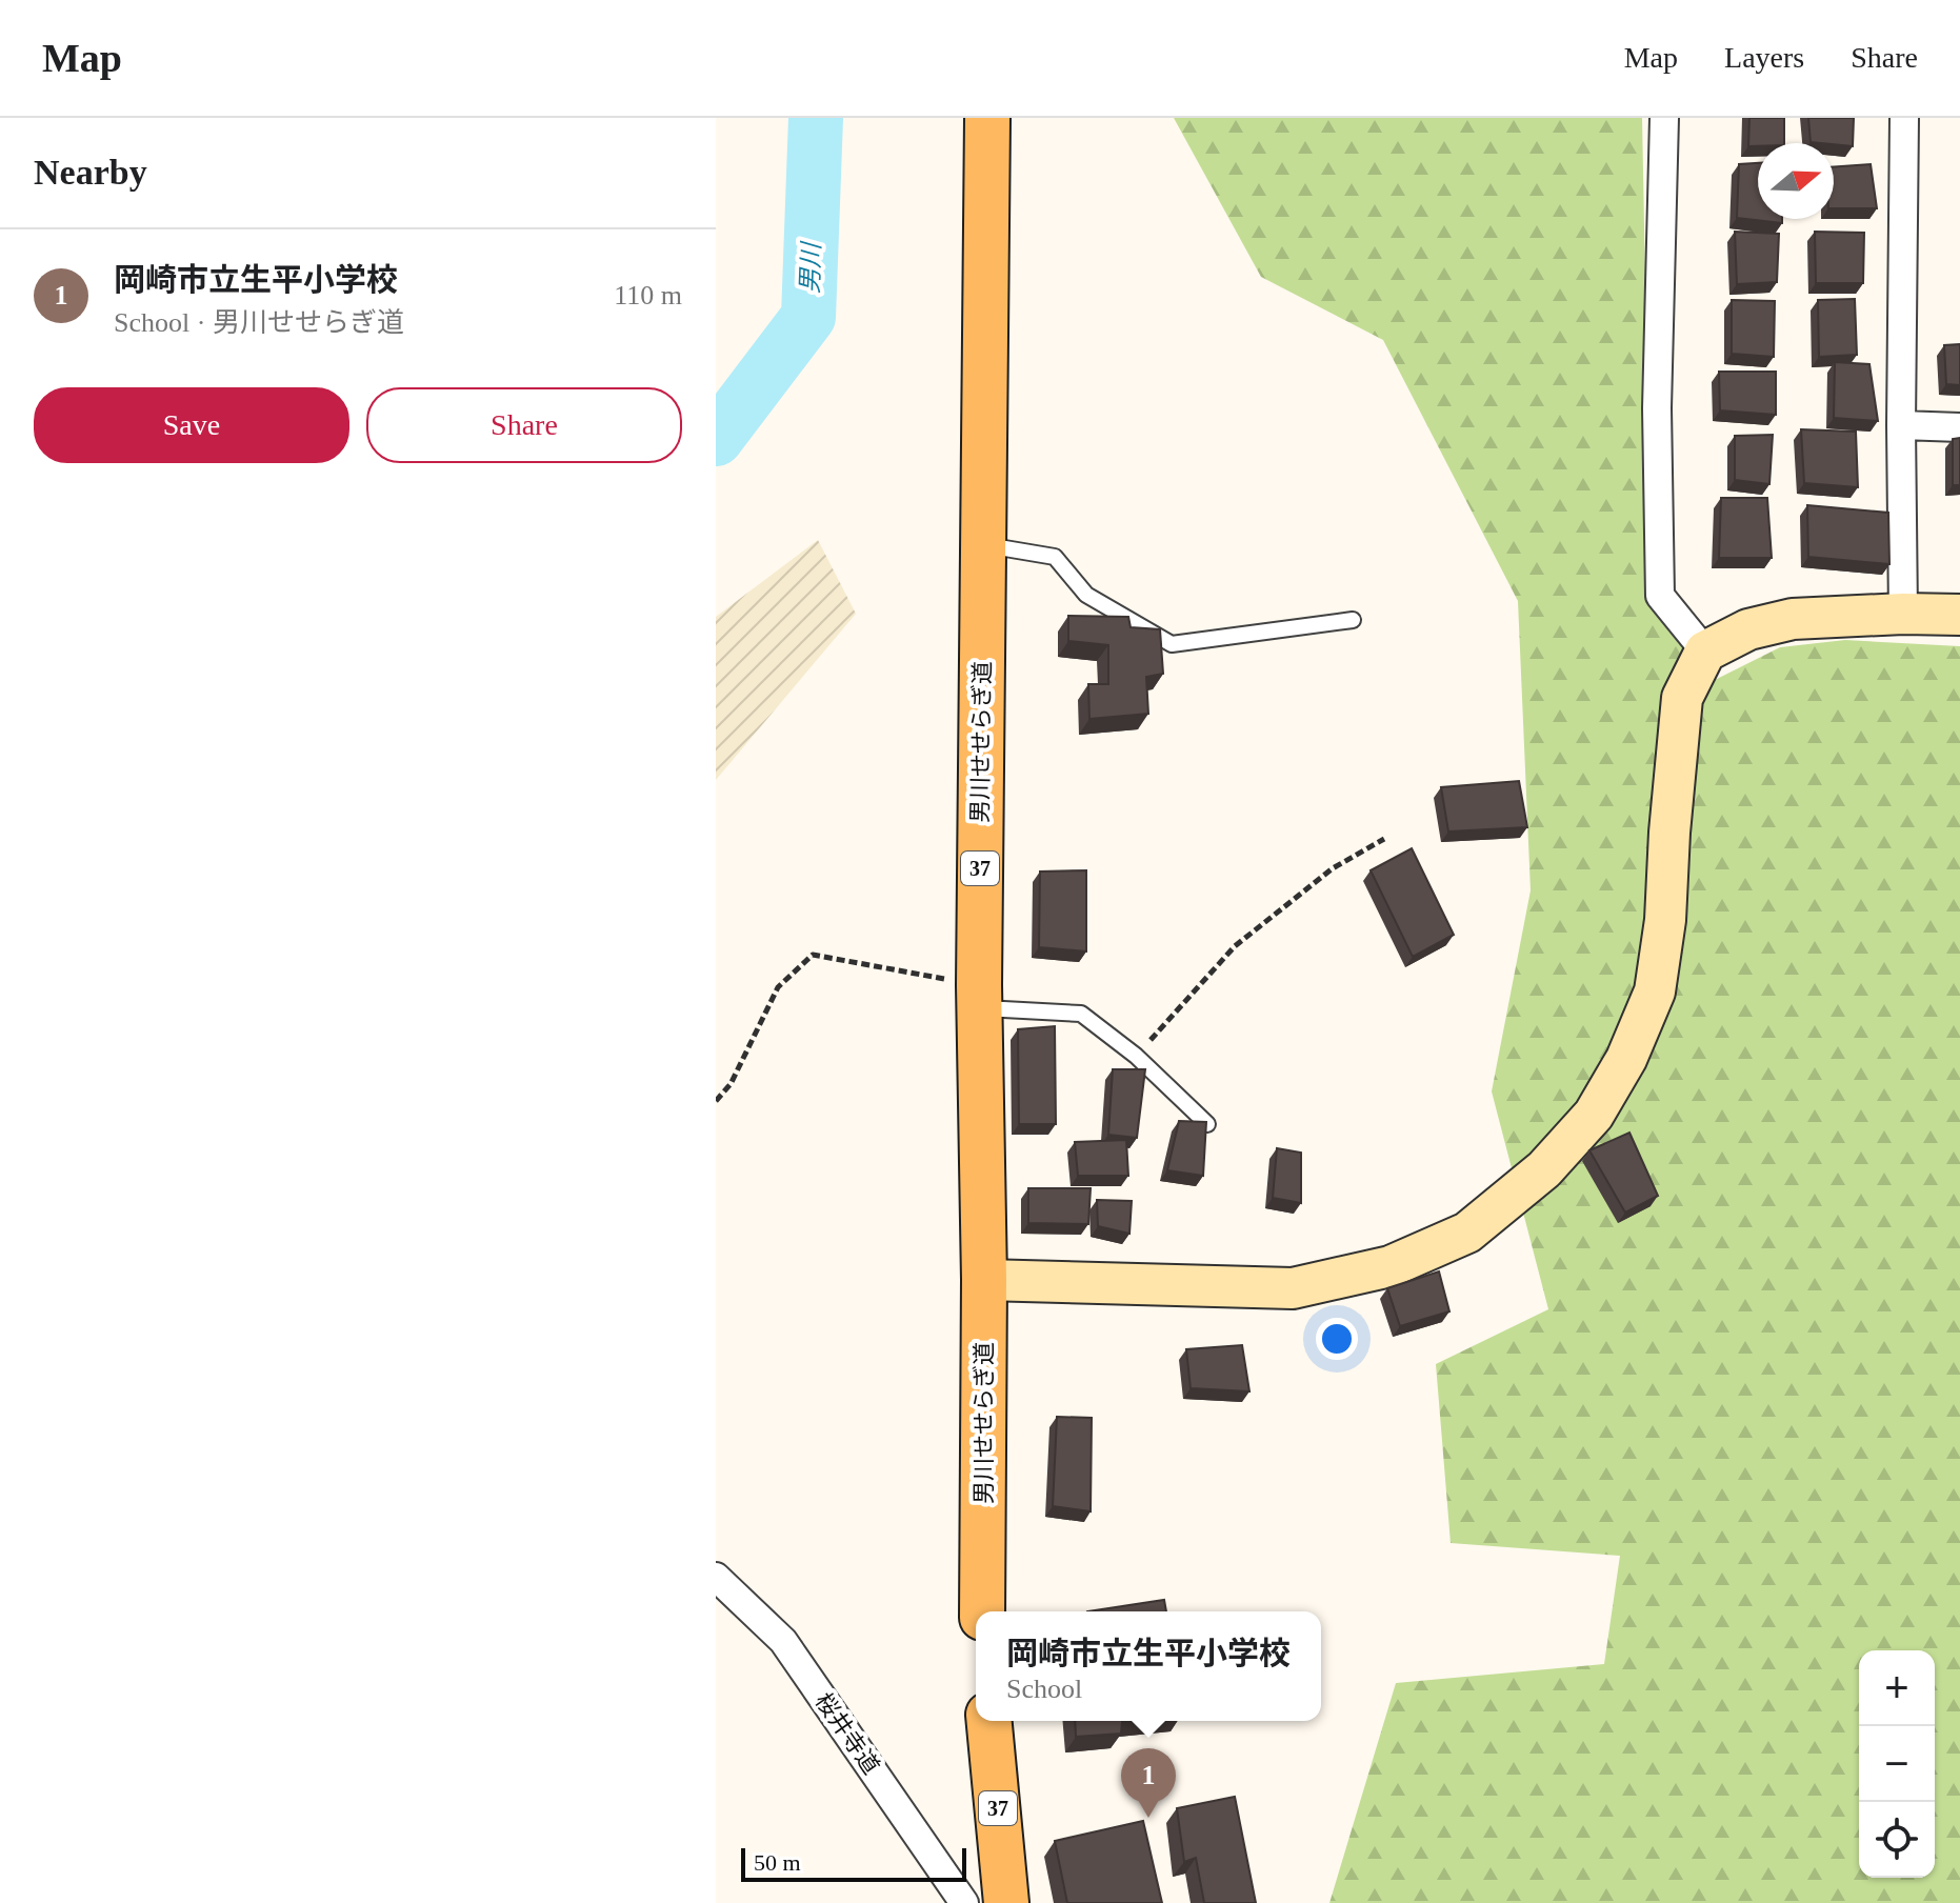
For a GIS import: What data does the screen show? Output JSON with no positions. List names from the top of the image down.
{
  "streets": {
    "main road": ["男川せせらぎ道", "37"],
    "street": ["桜井寺道"]
  },
  "water": ["男川"],
  "scale_bar": "50 m",
  "north": "right",
  "page": {
    "header": "Map",
    "nav": ["Map", "Layers", "Share"],
    "heading": "Nearby",
    "list": [
      {
        "mark": "1",
        "name": "岡崎市立生平小学校",
        "note": "School · 男川せせらぎ道",
        "value": "110 m"
      }
    ],
    "buttons": ["Save", "Share"],
    "popup": ["岡崎市立生平小学校", "School"],
    "map_buttons": ["+", "−"],
    "pins": "1",
    "scale": "50 m"
  }
}
